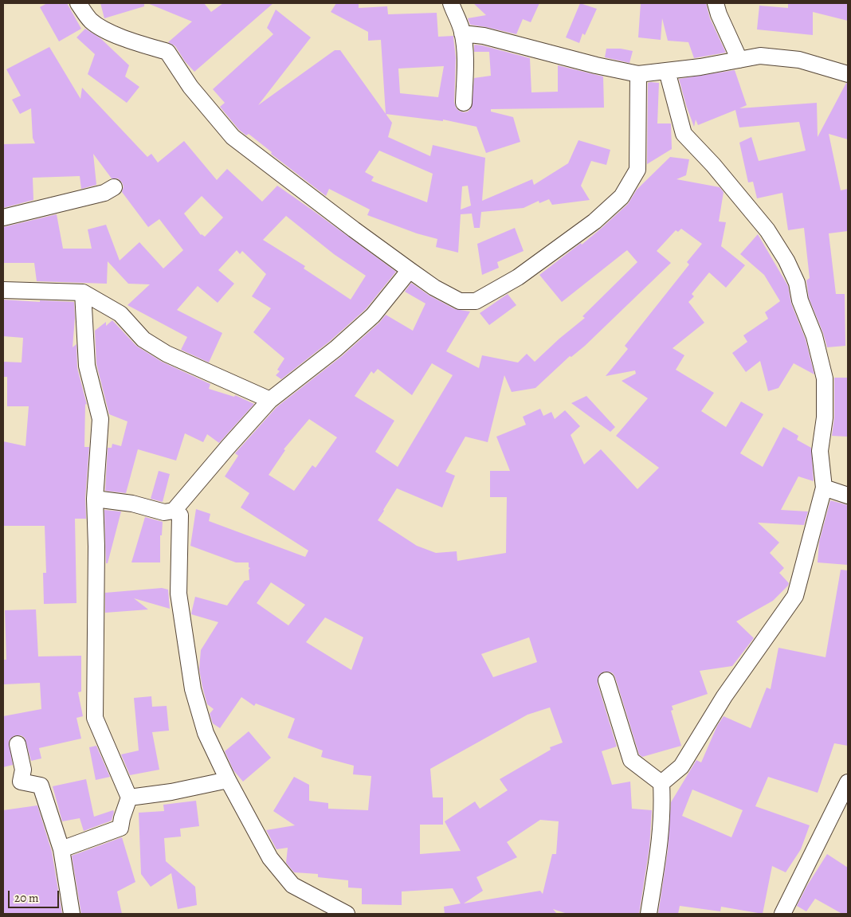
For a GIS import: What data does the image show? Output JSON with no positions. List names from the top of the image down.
{
  "scale_bar": "20 m"
}
